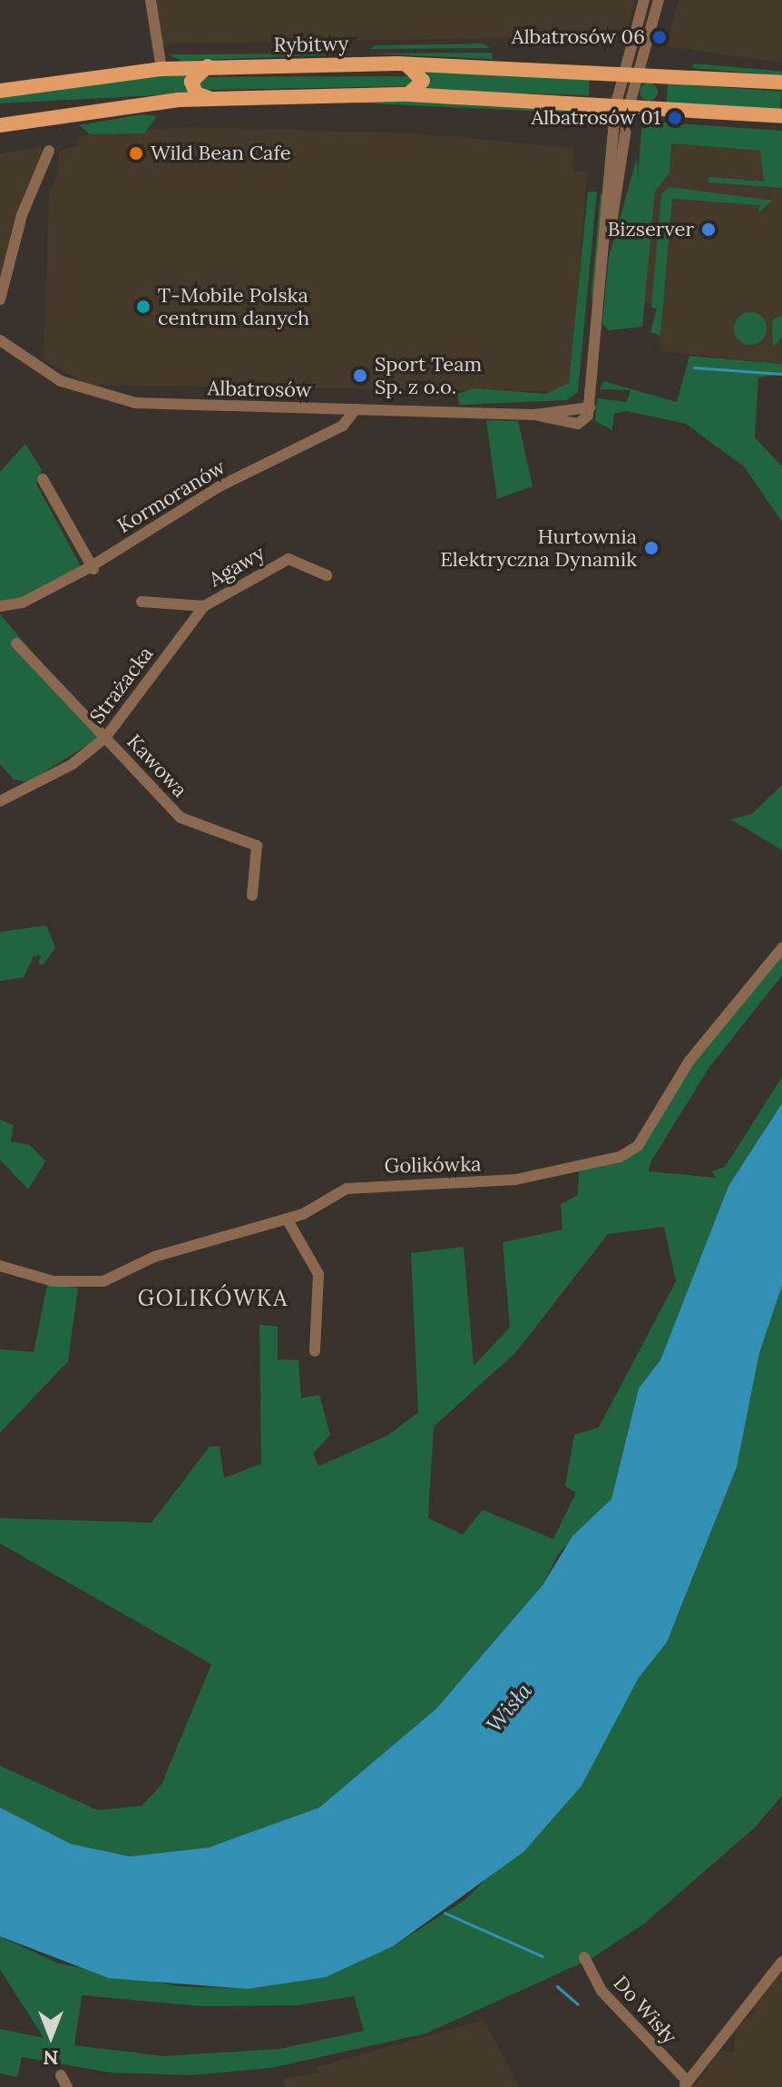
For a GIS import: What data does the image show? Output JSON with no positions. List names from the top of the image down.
{
  "streets": {
    "main road": ["Rybitwy"],
    "street": [
      "Albatrosów",
      "Kormoranów",
      "Agawy",
      "Strażacka",
      "Kawowa",
      "Golikówka",
      "Do Wisły"
    ]
  },
  "crossings": [
    ["Rybitwy", "Albatrosów"],
    ["Albatrosów", "Kormoranów"],
    ["Agawy", "Strażacka"],
    ["Strażacka", "Kawowa"]
  ],
  "districts": ["GOLIKÓWKA"],
  "water": ["Wisła"],
  "places": [
    "Albatrosów 06",
    "Albatrosów 01",
    "Wild Bean Cafe",
    "Bizserver",
    "T‑Mobile Polska centrum danych",
    "Sport Team Sp. z o.o.",
    "Hurtownia Elektryczna Dynamik"
  ],
  "north": "bottom"
}
